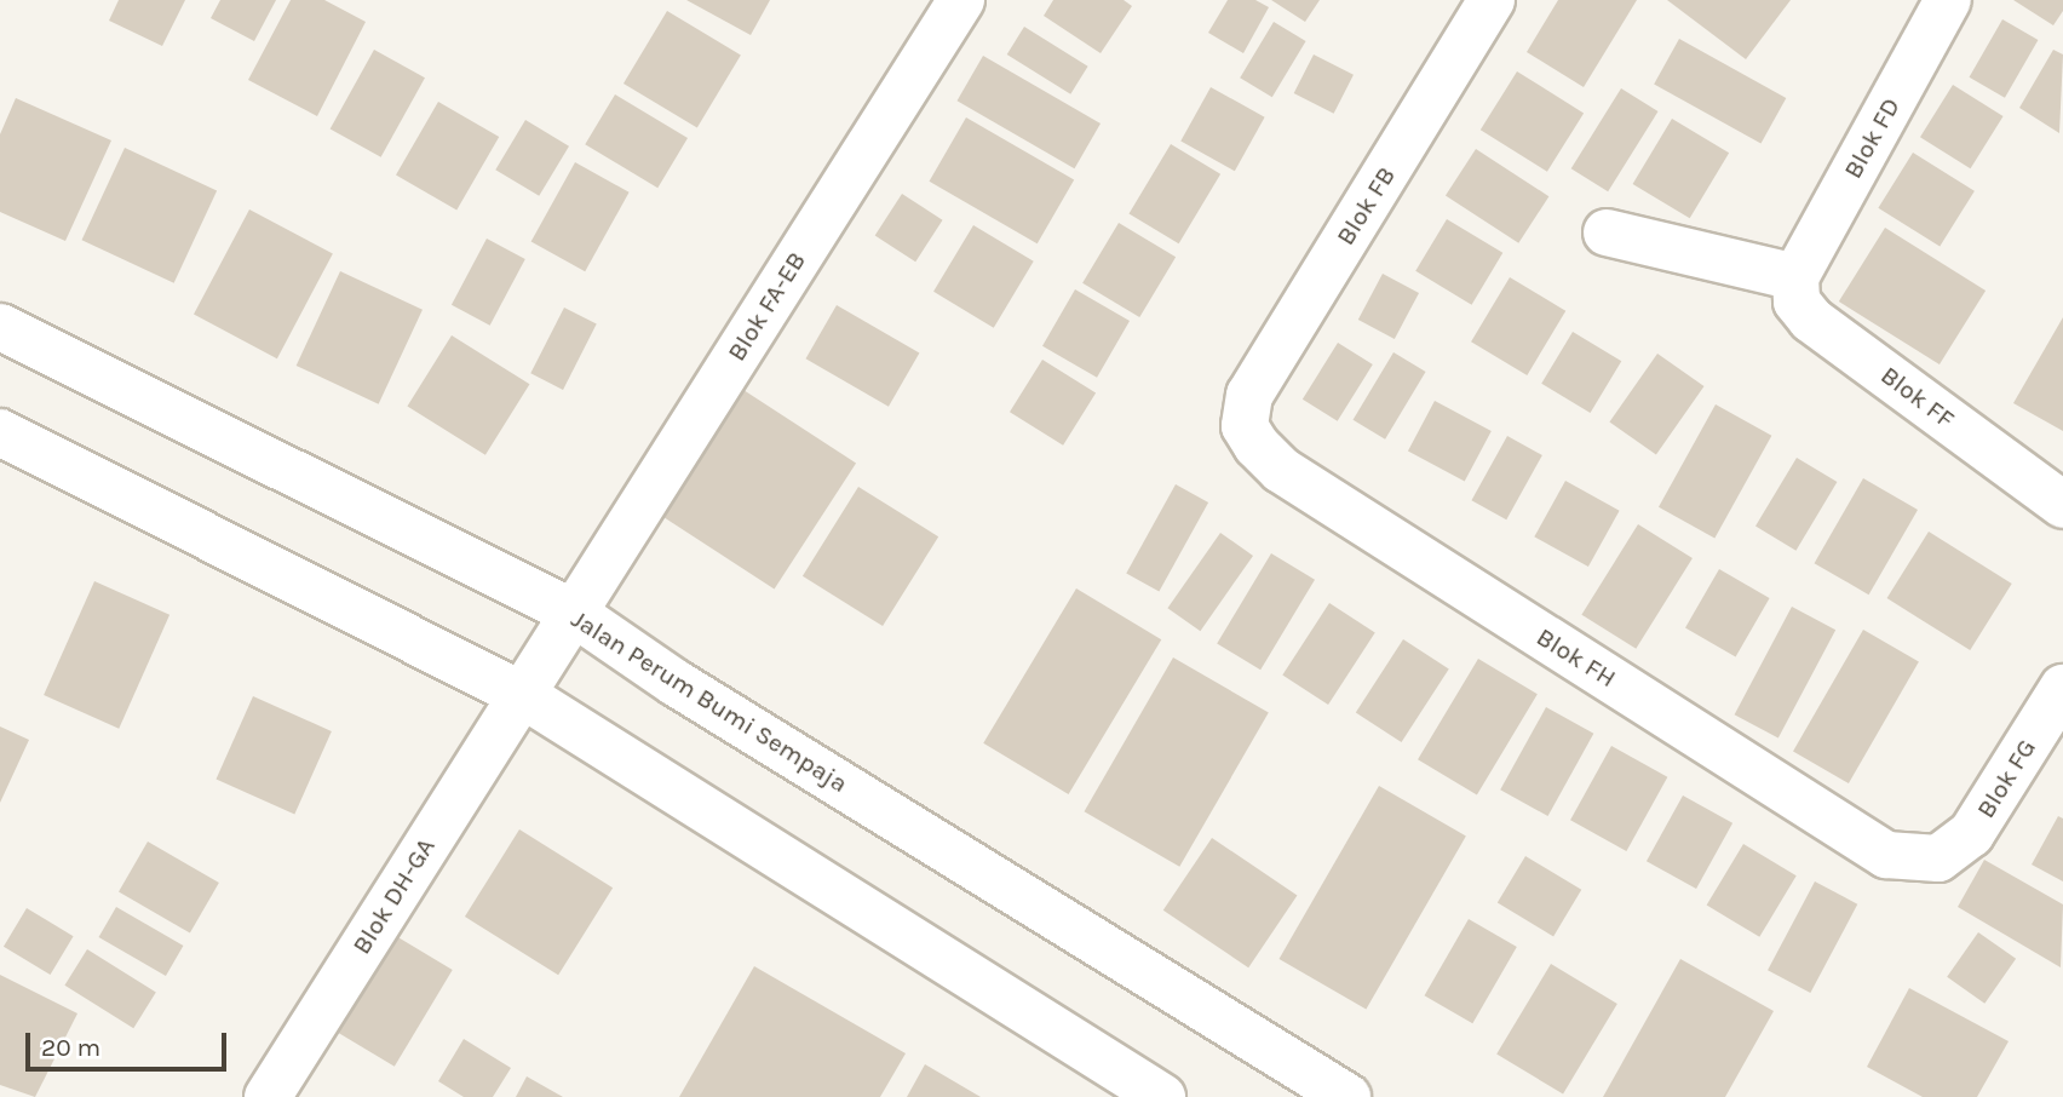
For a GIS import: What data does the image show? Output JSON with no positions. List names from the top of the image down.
{
  "streets": {
    "street": [
      "Blok FD",
      "Blok FB",
      "Blok FA-EB",
      "Blok FF",
      "Blok FH",
      "Jalan Perum Bumi Sempaja",
      "Blok FG",
      "Blok DH-GA"
    ]
  },
  "crossings": [
    ["Blok FD", "Blok FF"],
    ["Blok FB", "Blok FH"],
    ["Blok FA-EB", "Jalan Perum Bumi Sempaja"],
    ["Blok FA-EB", "Blok DH-GA"],
    ["Blok FH", "Blok FG"]
  ],
  "scale_bar": "20 m"
}
